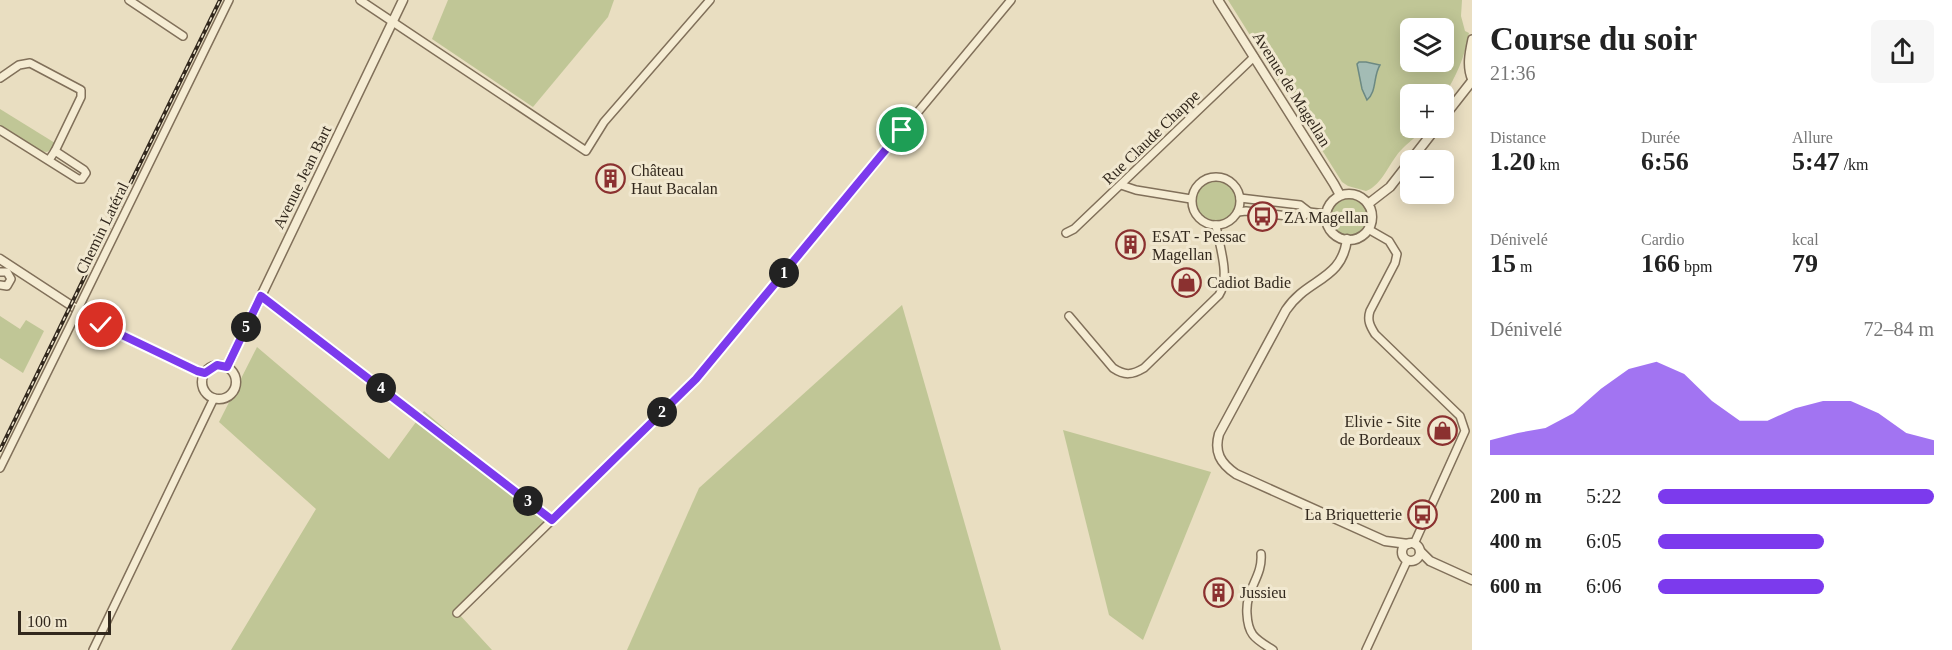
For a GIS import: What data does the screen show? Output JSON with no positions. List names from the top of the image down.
{
  "streets": {
    "street": [
      "Avenue de Magellan",
      "Rue Claude Chappe",
      "Avenue Jean Bart",
      "Chemin Latéral"
    ]
  },
  "crossings": [
    ["Avenue de Magellan", "Rue Claude Chappe"]
  ],
  "places": {
    "building": ["Château Haut Bacalan", "ESAT - Pessac Magellan", "Jussieu"],
    "bus stop": ["ZA Magellan", "La Briquetterie"],
    "shop": ["Cadiot Badie", "Elivie - Site de Bordeaux"]
  },
  "scale_bar": "100 m",
  "page": {
    "heading": ["Course du soir", "21:36"],
    "map_buttons": ["+", "−"],
    "stats": [
      ["Distance", "1.20 km"],
      ["Durée", "6:56"],
      ["Allure", "5:47 /km"],
      ["Dénivelé", "15 m"],
      ["Cardio", "166 bpm"],
      ["kcal", "79"]
    ],
    "pins": [
      "1",
      "5",
      "4",
      "2",
      "3"
    ],
    "chart": ["Dénivelé", "72–84 m"],
    "list": [
      {
        "name": "200 m",
        "note": "5:22"
      },
      {
        "name": "400 m",
        "note": "6:05"
      },
      {
        "name": "600 m",
        "note": "6:06"
      }
    ],
    "scale": "100 m"
  }
}
